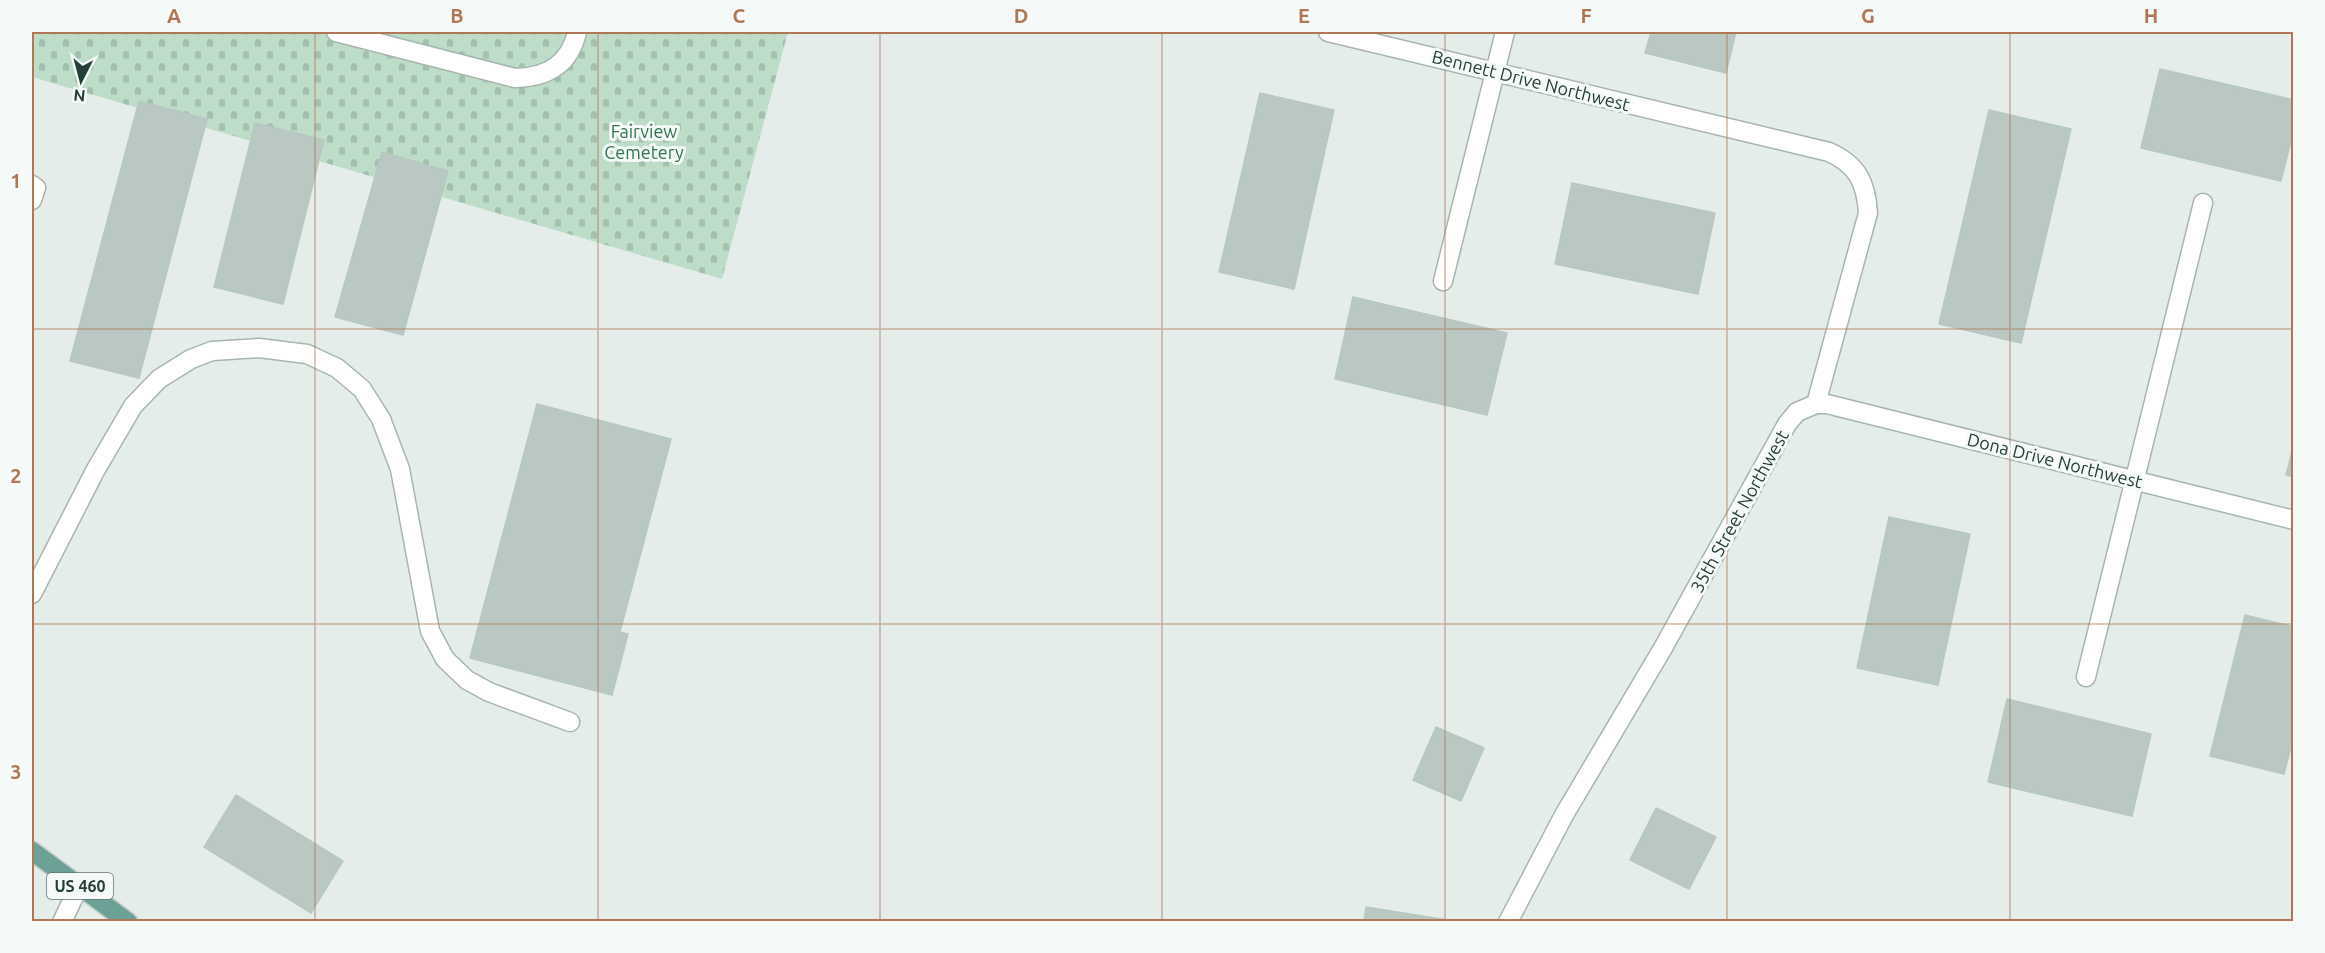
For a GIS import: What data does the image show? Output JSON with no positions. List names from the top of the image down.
{
  "streets": {
    "main road": ["US 460"],
    "street": ["Bennett Drive Northwest", "Dona Drive Northwest", "35th Street Northwest"]
  },
  "crossings": [
    ["Bennett Drive Northwest", "Dona Drive Northwest"],
    ["Bennett Drive Northwest", "35th Street Northwest"],
    ["Dona Drive Northwest", "35th Street Northwest"]
  ],
  "parks": ["Fairview Cemetery"],
  "north": "bottom",
  "grid": {
    "columns": [
      "A",
      "B",
      "C",
      "D",
      "E",
      "F",
      "G",
      "H"
    ],
    "rows": ["1", "2", "3"]
  }
}
